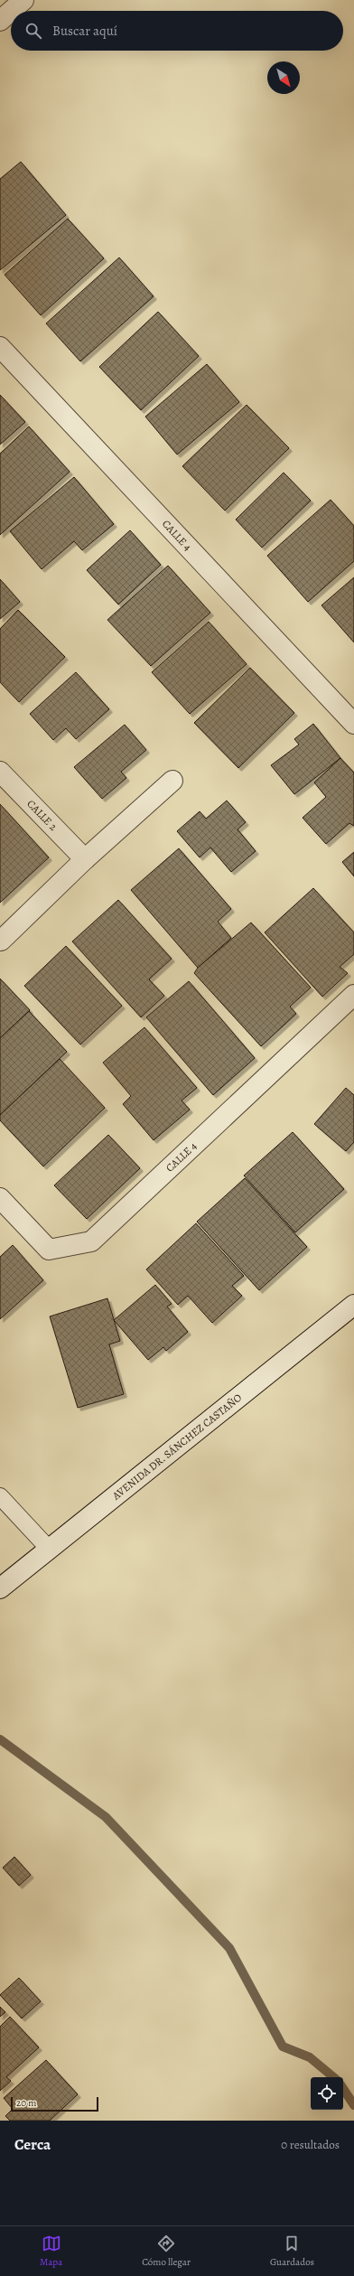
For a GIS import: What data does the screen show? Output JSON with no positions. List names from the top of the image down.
{
  "streets": {
    "street": ["CALLE 4", "CALLE 2", "AVENIDA DR. SÁNCHEZ CASTAÑO"]
  },
  "scale_bar": "20 m",
  "north": "bottom right",
  "page": {
    "search": "Buscar aquí",
    "scale": "20 m",
    "heading": ["Cerca", "0 resultados"],
    "nav": ["Mapa", "Cómo llegar", "Guardados"]
  }
}
